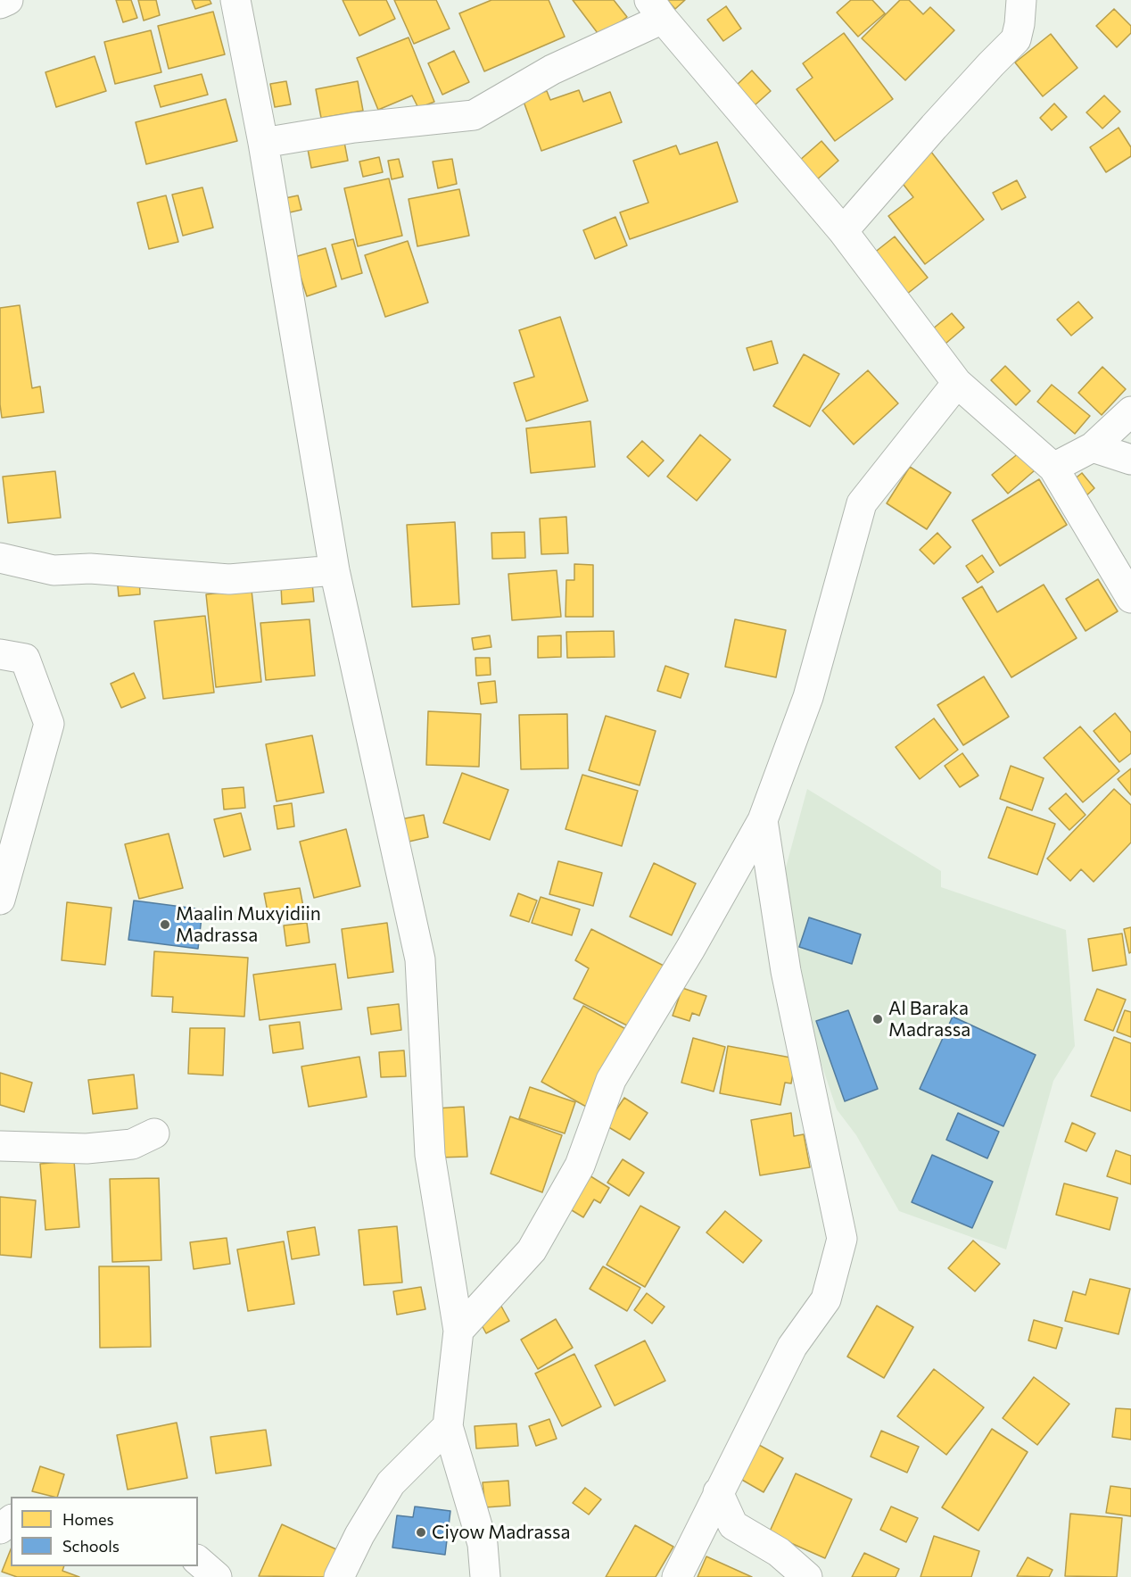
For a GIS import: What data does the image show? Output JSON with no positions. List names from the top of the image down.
{
  "places": ["Maalin Muxyidiin Madrassa", "Al Baraka Madrassa", "Ciyow Madrassa"],
  "legend": ["Homes", "Schools"]
}
